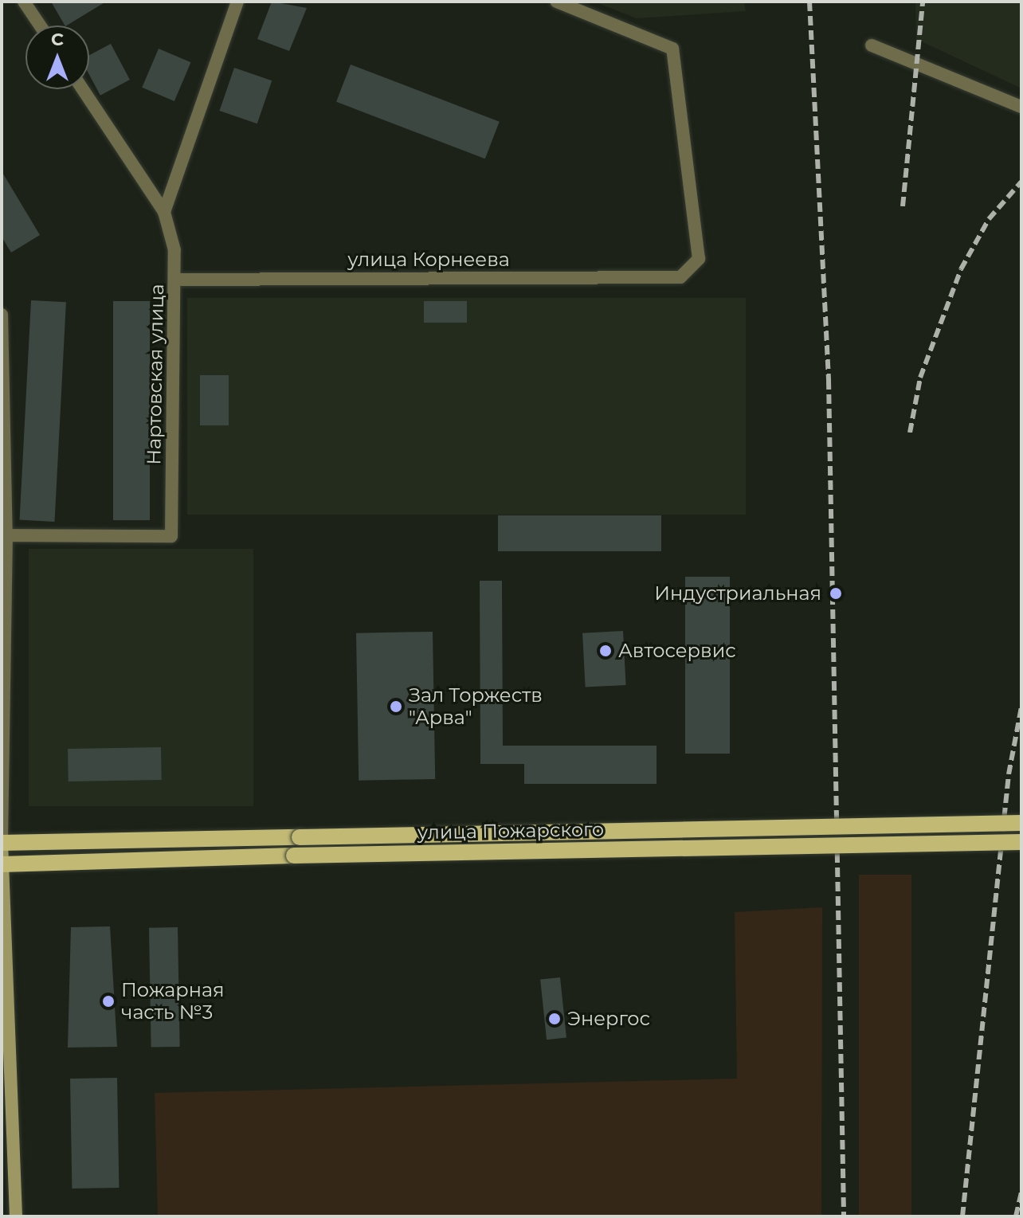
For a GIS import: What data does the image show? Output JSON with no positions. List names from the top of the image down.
{
  "streets": {
    "main road": ["улица Пожарского"],
    "street": ["улица Корнеева", "Нартовская улица"]
  },
  "crossings": [
    ["улица Корнеева", "Нартовская улица"]
  ],
  "places": [
    "Индустриальная",
    "Автосервис",
    "Зал Торжеств \"Арва\"",
    "Пожарная часть №3",
    "Энергос"
  ],
  "north": "top"
}
